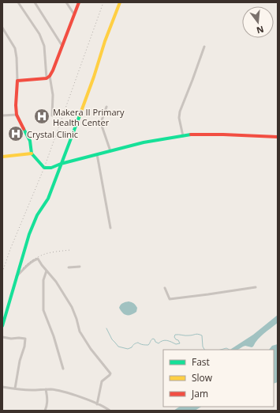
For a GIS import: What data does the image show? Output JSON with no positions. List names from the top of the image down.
{
  "places": {
    "hospital": ["Makera II Primary Health Center", "Crystal Clinic"]
  },
  "legend": ["Fast", "Slow", "Jam"],
  "north": "bottom"
}
